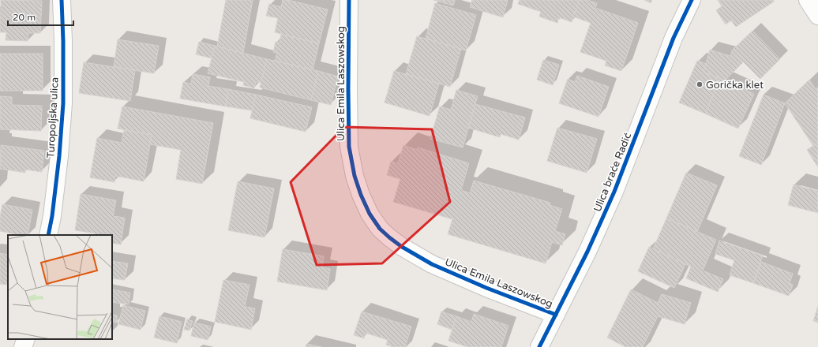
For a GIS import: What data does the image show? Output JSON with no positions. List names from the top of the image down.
{
  "streets": {
    "street": ["Ulica Emila Laszowskog", "Turopoljska ulica", "Ulica braće Radić"]
  },
  "crossings": [
    ["Ulica Emila Laszowskog", "Ulica braće Radić"]
  ],
  "places": ["Gorička klet"],
  "scale_bar": "20 m"
}
